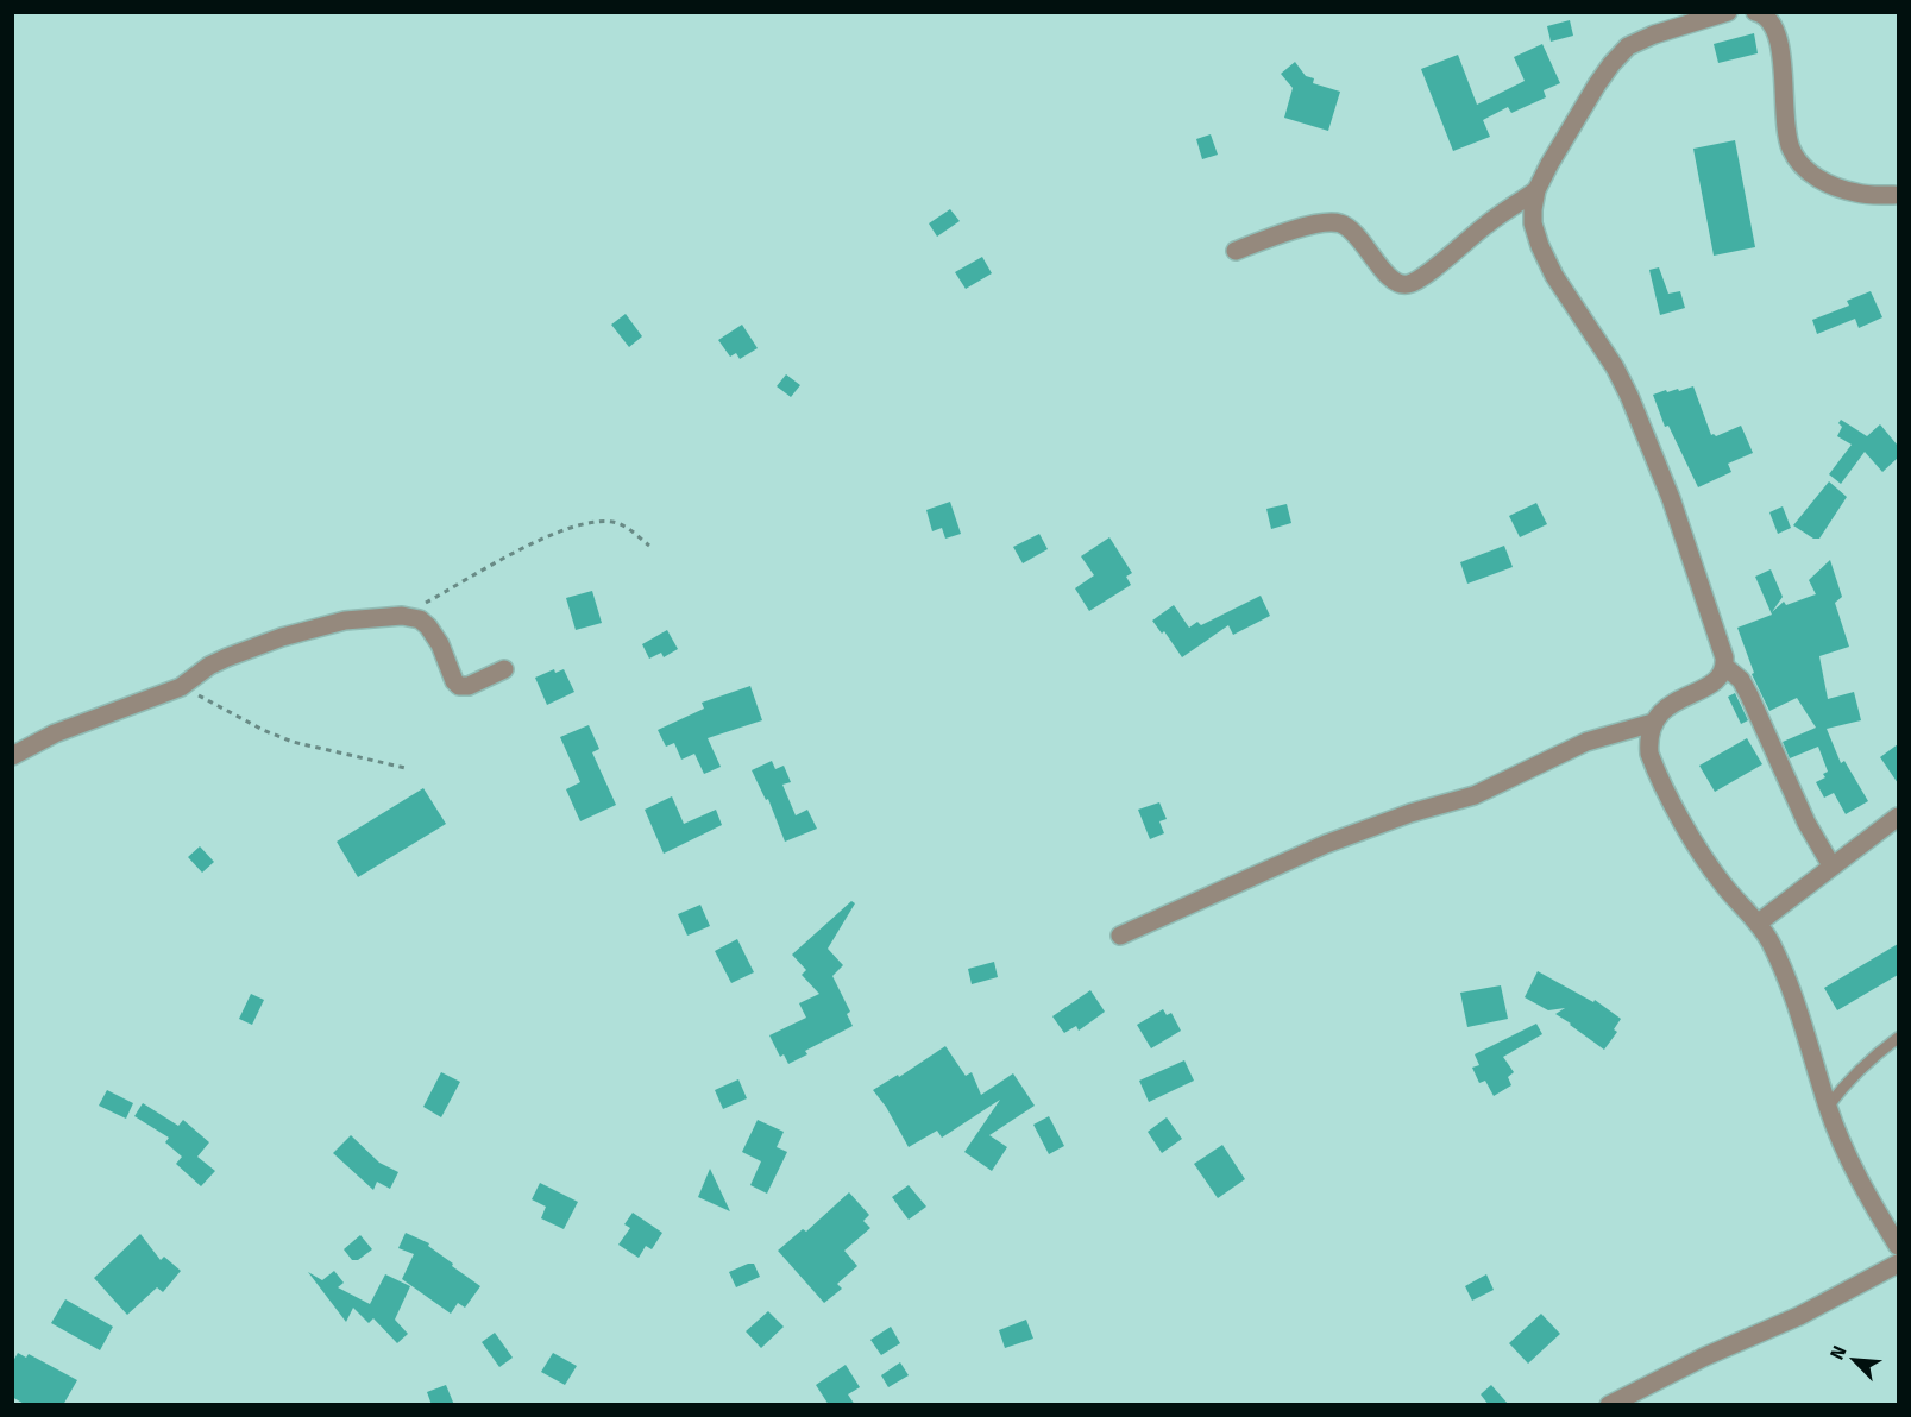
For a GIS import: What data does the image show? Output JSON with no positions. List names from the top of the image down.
{
  "north": "top left"
}
